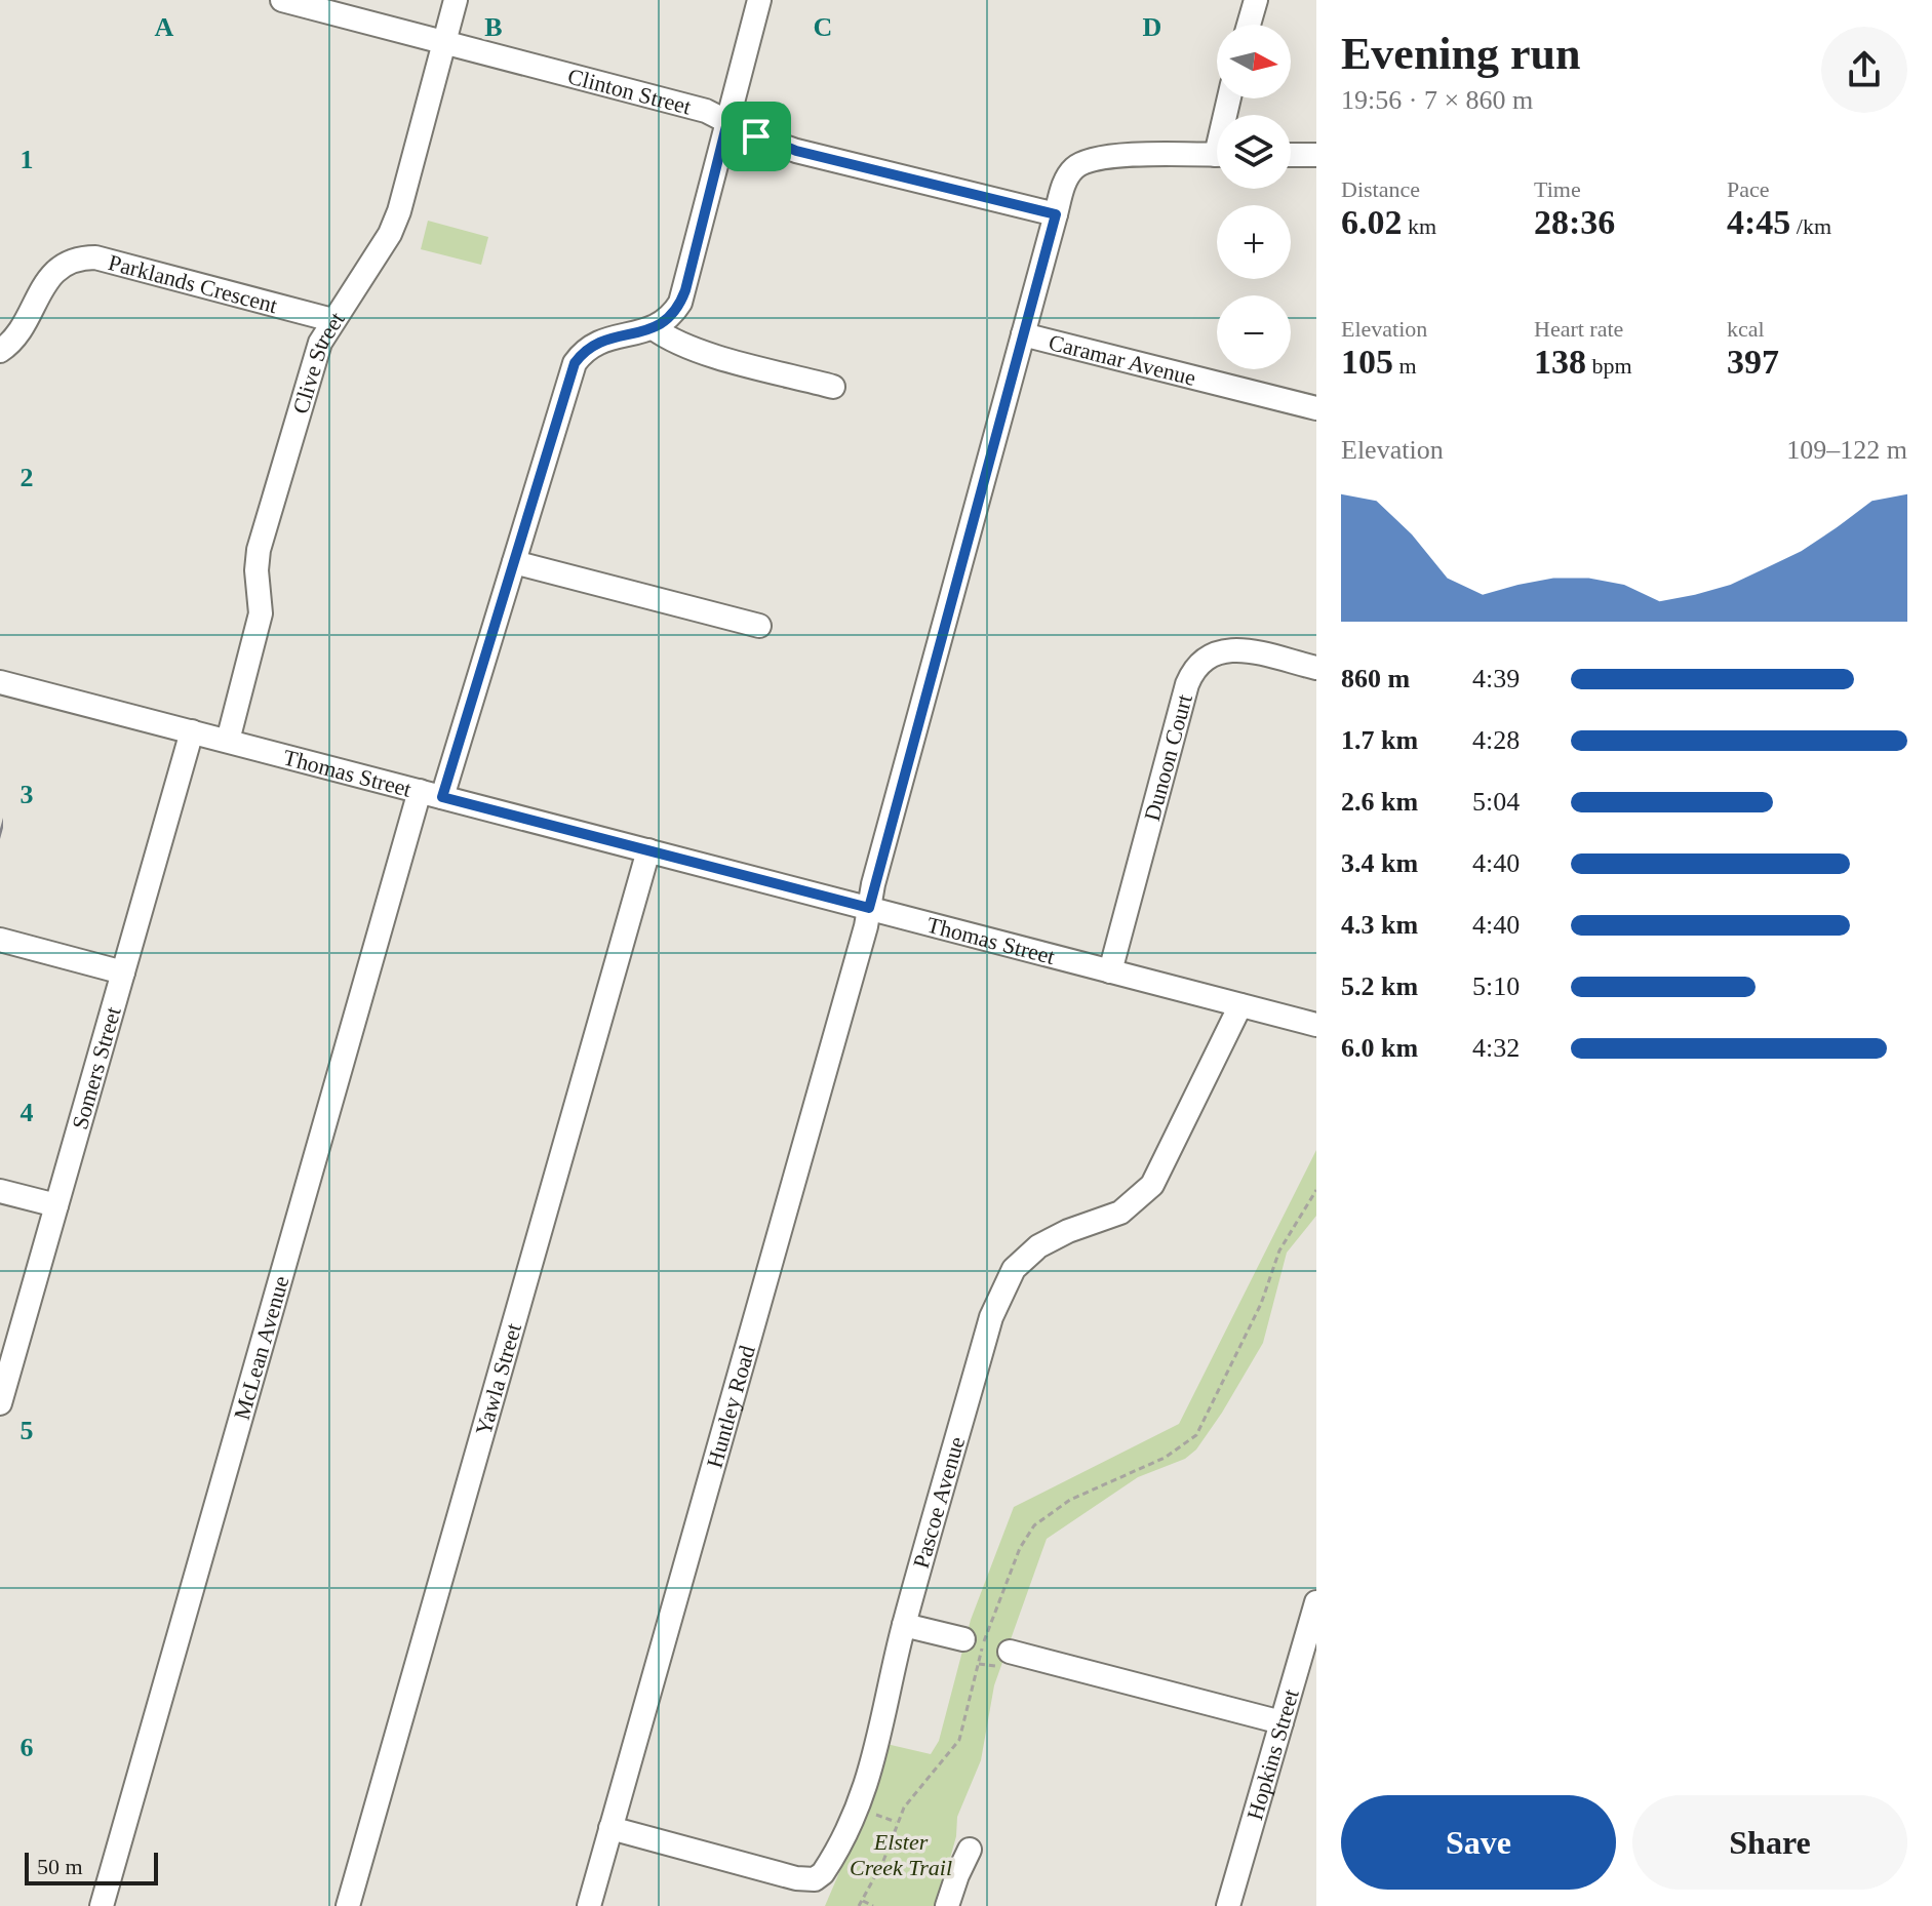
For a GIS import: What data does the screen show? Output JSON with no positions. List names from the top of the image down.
{
  "streets": {
    "street": [
      "Clinton Street",
      "Parklands Crescent",
      "Caramar Avenue",
      "Clive Street",
      "Dunoon Court",
      "Thomas Street",
      "Somers Street",
      "McLean Avenue",
      "Yawla Street",
      "Huntley Road",
      "Pascoe Avenue",
      "Hopkins Street"
    ]
  },
  "crossings": [
    ["Clinton Street", "Clive Street"],
    ["Clinton Street", "Huntley Road"],
    ["Parklands Crescent", "Clive Street"],
    ["Caramar Avenue", "Huntley Road"],
    ["Clive Street", "Thomas Street"],
    ["Dunoon Court", "Thomas Street"],
    ["Thomas Street", "Somers Street"],
    ["Thomas Street", "McLean Avenue"],
    ["Thomas Street", "Yawla Street"],
    ["Thomas Street", "Huntley Road"],
    ["Thomas Street", "Pascoe Avenue"],
    ["Huntley Road", "Pascoe Avenue"]
  ],
  "parks": ["Elster Creek Trail"],
  "scale_bar": "50 m",
  "north": "right",
  "page": {
    "heading": ["Evening run", "19:56 · 7 × 860 m"],
    "map_buttons": ["+", "−"],
    "stats": [
      ["Distance", "6.02 km"],
      ["Time", "28:36"],
      ["Pace", "4:45 /km"],
      ["Elevation", "105 m"],
      ["Heart rate", "138 bpm"],
      ["kcal", "397"]
    ],
    "chart": ["Elevation", "109–122 m"],
    "list": [
      {
        "name": "860 m",
        "note": "4:39"
      },
      {
        "name": "1.7 km",
        "note": "4:28"
      },
      {
        "name": "2.6 km",
        "note": "5:04"
      },
      {
        "name": "3.4 km",
        "note": "4:40"
      },
      {
        "name": "4.3 km",
        "note": "4:40"
      },
      {
        "name": "5.2 km",
        "note": "5:10"
      },
      {
        "name": "6.0 km",
        "note": "4:32"
      }
    ],
    "buttons": ["Save", "Share"],
    "scale": "50 m"
  },
  "grid": {
    "columns": [
      "A",
      "B",
      "C",
      "D"
    ],
    "rows": [
      "1",
      "2",
      "3",
      "4",
      "5",
      "6"
    ]
  }
}
